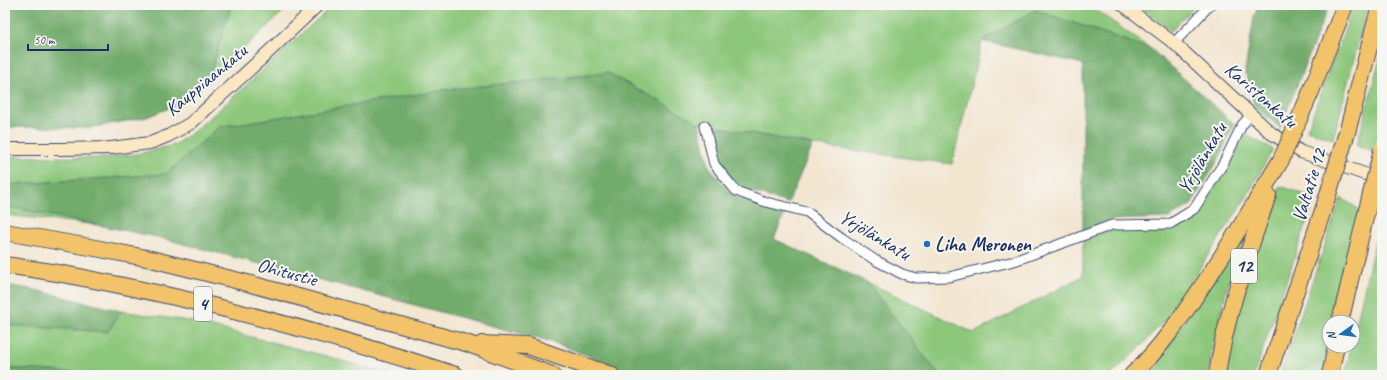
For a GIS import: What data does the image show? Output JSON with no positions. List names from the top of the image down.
{
  "streets": {
    "highway": [
      "Valtatie 12",
      "12",
      "Ohitustie",
      "4"
    ],
    "street": ["Kauppiaankatu", "Karistonkatu", "Yrjölänkatu"]
  },
  "crossings": [
    ["Karistonkatu", "Yrjölänkatu"]
  ],
  "places": ["Liha Meronen"],
  "scale_bar": "50 m",
  "north": "left"
}
